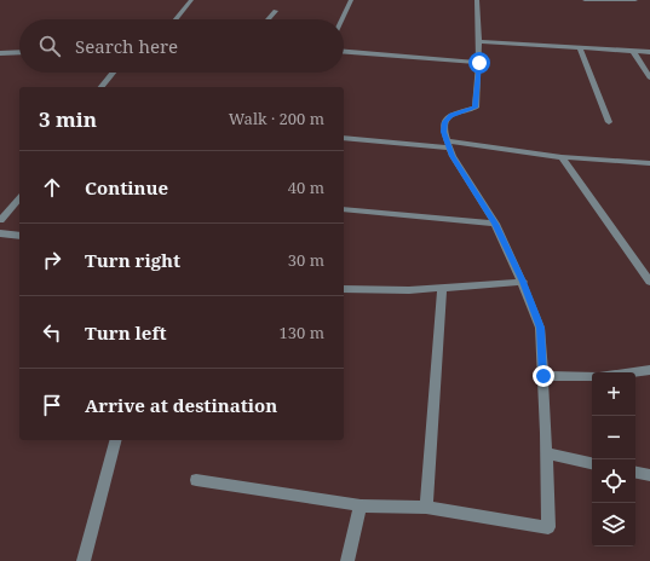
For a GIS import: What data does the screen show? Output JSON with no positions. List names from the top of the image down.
{
  "page": {
    "search": "Search here",
    "heading": ["3 min", "Walk · 200 m"],
    "list": [
      ["Continue", "40 m"],
      ["Turn right", "30 m"],
      ["Turn left", "130 m"],
      "Arrive at destination"
    ],
    "map_buttons": ["+", "−"]
  }
}
